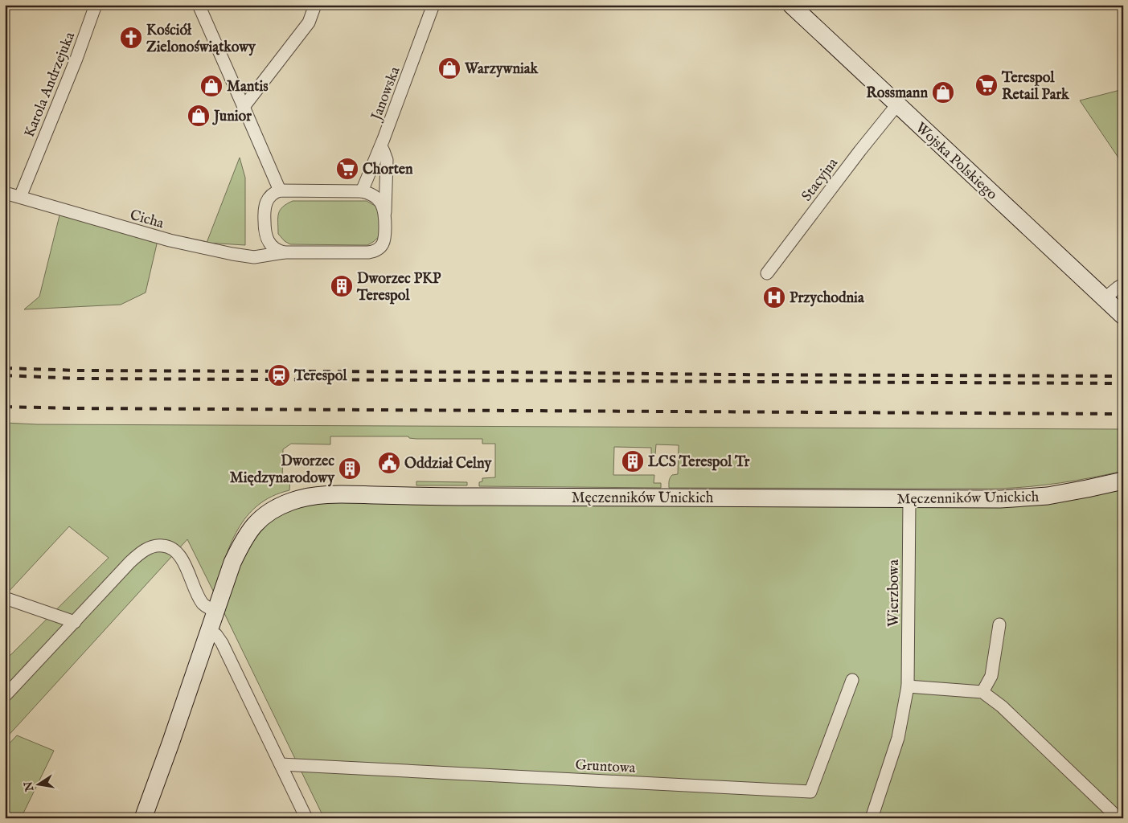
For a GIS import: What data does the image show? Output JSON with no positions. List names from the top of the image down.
{
  "streets": {
    "main road": ["Wojska Polskiego", "Męczenników Unickich"],
    "street": [
      "Karola Andrzejuka",
      "Janowska",
      "Stacyjna",
      "Cicha",
      "Wierzbowa",
      "Gruntowa"
    ]
  },
  "crossings": [
    ["Karola Andrzejuka", "Cicha"],
    ["Janowska", "Cicha"],
    ["Wojska Polskiego", "Stacyjna"],
    ["Męczenników Unickich", "Wierzbowa"]
  ],
  "places": {
    "church": ["Kościół Zielonoświątkowy"],
    "shop": [
      "Warzywniak",
      "Mantis",
      "Rossmann",
      "Junior"
    ],
    "supermarket": ["Terespol Retail Park", "Chorten"],
    "building": ["Dworzec PKP Terespol", "LCS Terespol Tr", "Dworzec Międzynarodowy"],
    "hospital": ["Przychodnia"],
    "station": ["Terespol"],
    "public building": ["Oddział Celny"]
  },
  "north": "left"
}
